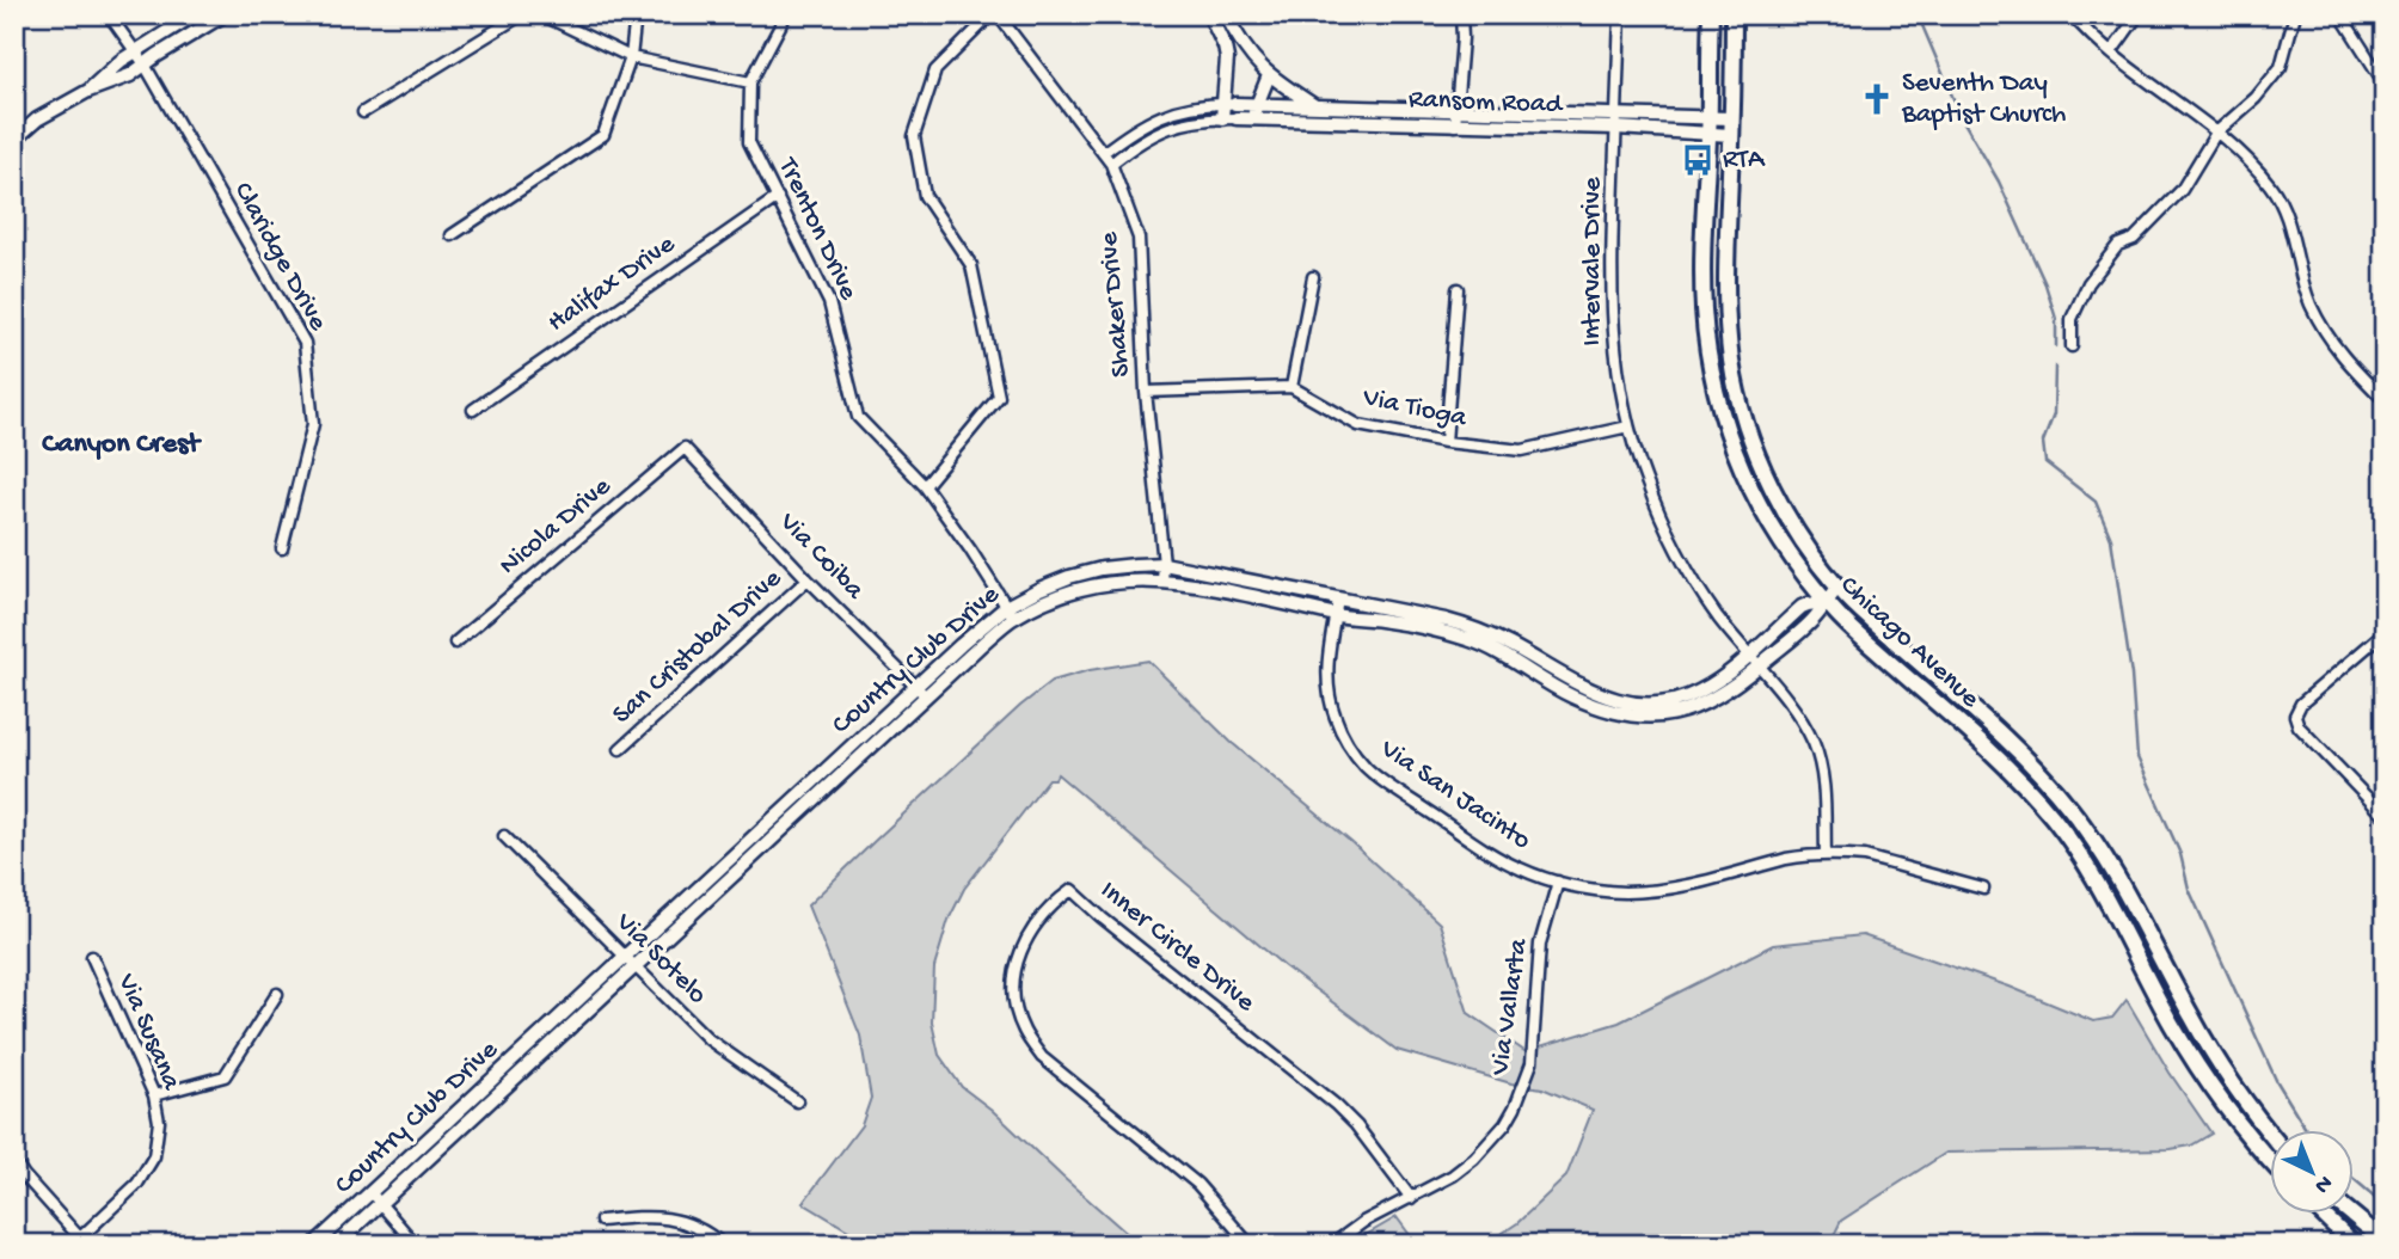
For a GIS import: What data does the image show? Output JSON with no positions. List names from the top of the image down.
{
  "streets": {
    "main road": ["Chicago Avenue"],
    "street": [
      "Ransom Road",
      "Trenton Drive",
      "Claridge Drive",
      "Intervale Drive",
      "Halifax Drive",
      "Shaker Drive",
      "Via Tioga",
      "Nicola Drive",
      "Via Coiba",
      "San Cristobal Drive",
      "Country Club Drive",
      "Via San Jacinto",
      "Inner Circle Drive",
      "Via Sotelo",
      "Via Vallarta",
      "Via Susana"
    ]
  },
  "crossings": [
    ["Ransom Road", "Intervale Drive"],
    ["Ransom Road", "Chicago Avenue"],
    ["Trenton Drive", "Halifax Drive"],
    ["Trenton Drive", "Country Club Drive"],
    ["Intervale Drive", "Via Tioga"],
    ["Intervale Drive", "Country Club Drive"],
    ["Intervale Drive", "Via San Jacinto"],
    ["Shaker Drive", "Country Club Drive"],
    ["Nicola Drive", "Via Coiba"],
    ["Via Coiba", "San Cristobal Drive"],
    ["Via Coiba", "Country Club Drive"],
    ["Chicago Avenue", "Country Club Drive"],
    ["Country Club Drive", "Via San Jacinto"],
    ["Country Club Drive", "Via Sotelo"],
    ["Via San Jacinto", "Via Vallarta"],
    ["Inner Circle Drive", "Via Vallarta"]
  ],
  "districts": ["Canyon Crest"],
  "places": {
    "church": ["Seventh Day Baptist Church"],
    "bus stop": ["RTA"]
  },
  "north": "bottom right"
}
